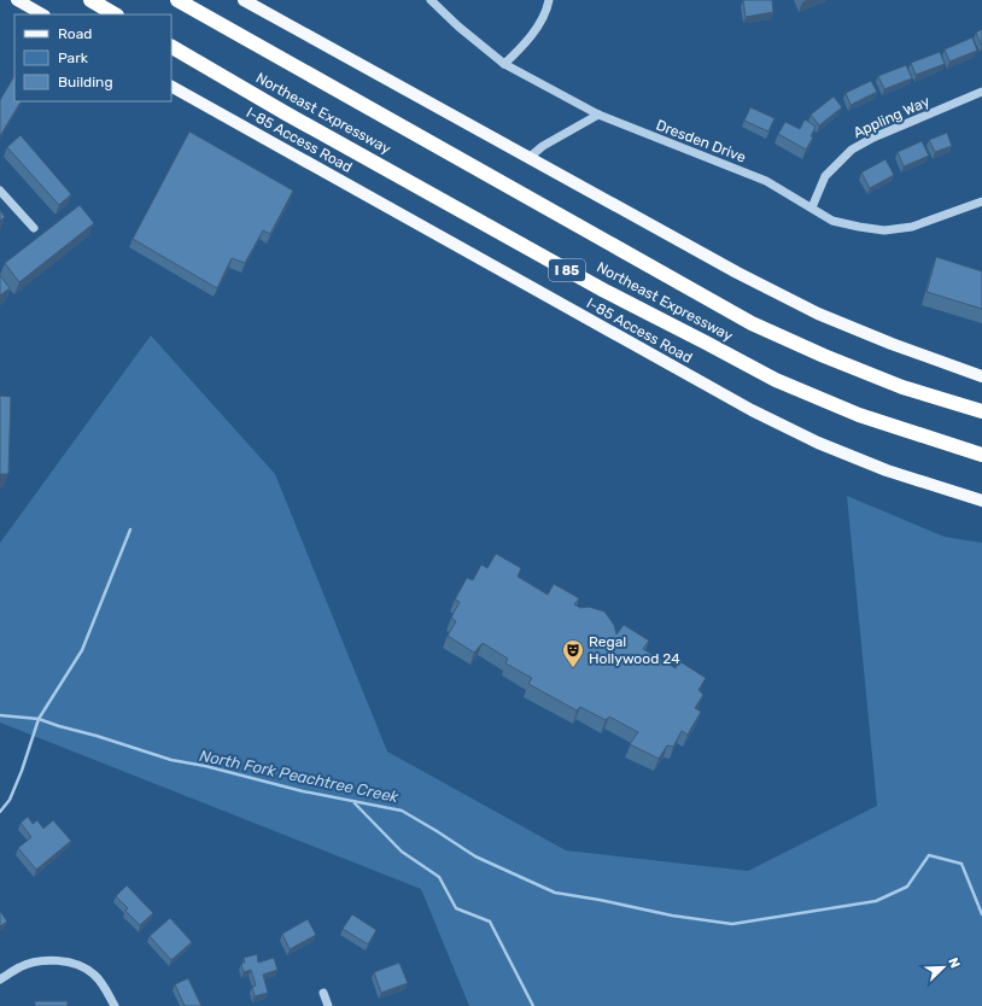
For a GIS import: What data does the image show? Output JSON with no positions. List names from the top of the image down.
{
  "streets": {
    "highway": ["Northeast Expressway", "I 85"],
    "main road": ["I-85 Access Road"],
    "street": ["Appling Way", "Dresden Drive"]
  },
  "crossings": [
    ["Appling Way", "Dresden Drive"]
  ],
  "water": ["North Fork Peachtree Creek"],
  "places": {
    "theatre": ["Regal Hollywood 24"]
  },
  "legend": ["Road", "Park", "Building"],
  "north": "top right"
}
